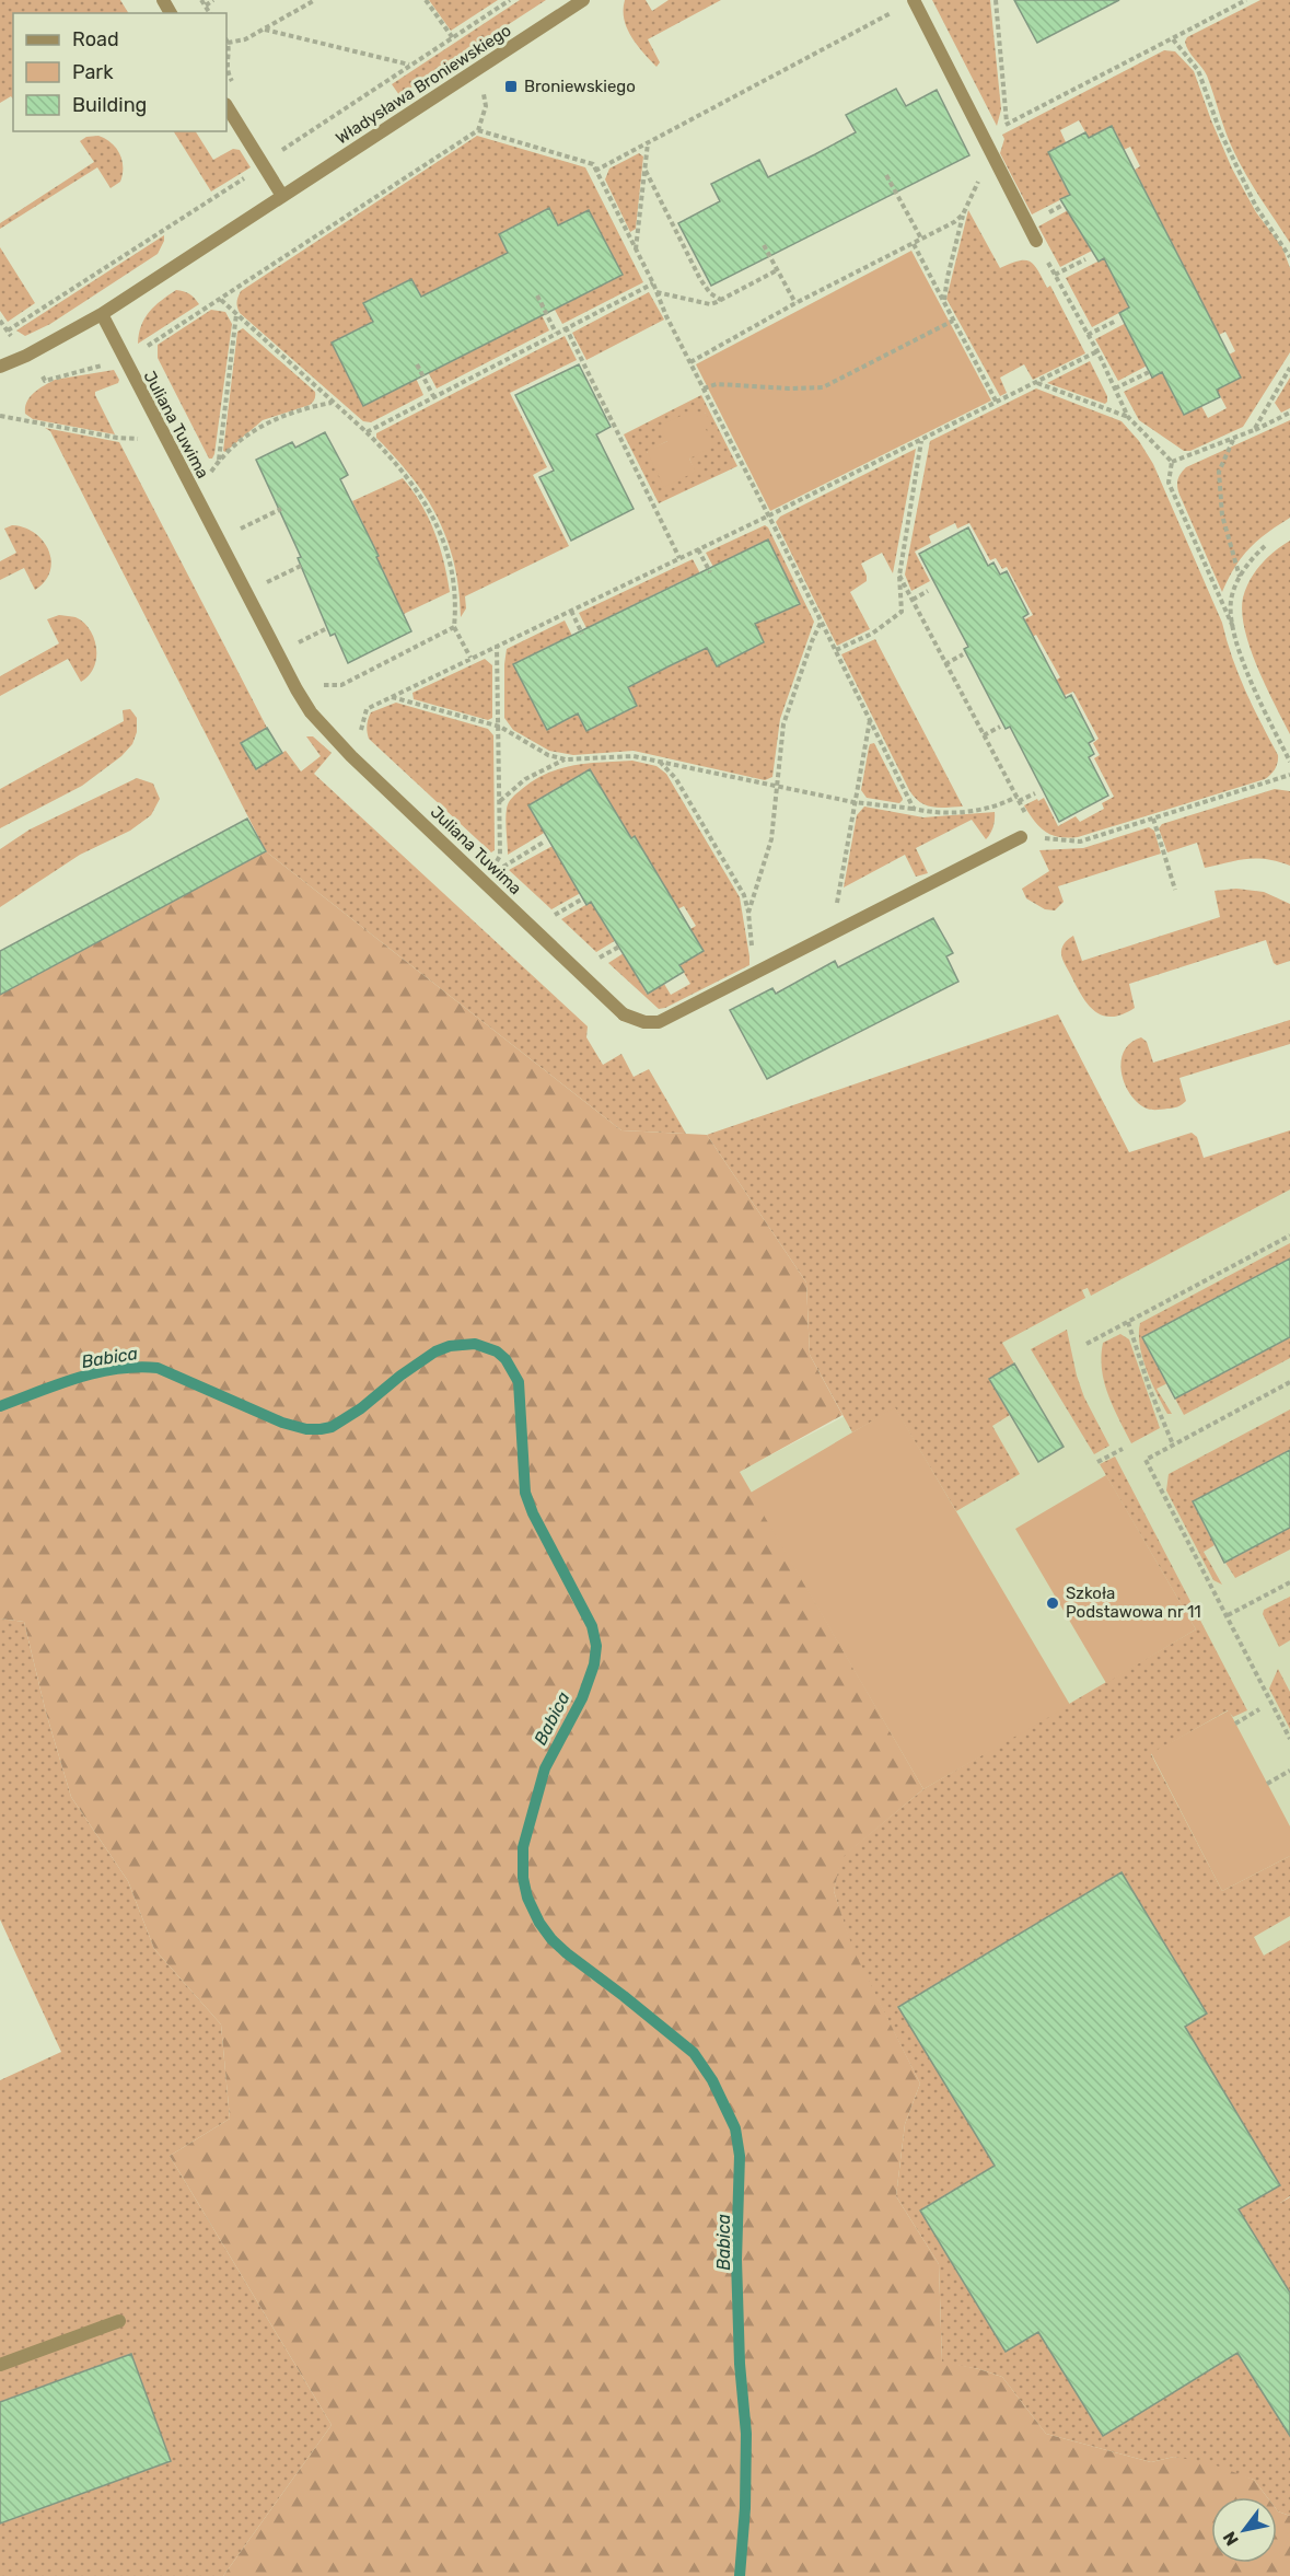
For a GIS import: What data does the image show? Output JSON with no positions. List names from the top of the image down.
{
  "streets": {
    "street": ["Władysława Broniewskiego", "Juliana Tuwima"]
  },
  "crossings": [
    ["Władysława Broniewskiego", "Juliana Tuwima"]
  ],
  "water": ["Babica"],
  "places": {
    "transit": ["Broniewskiego"],
    "other": ["Szkoła Podstawowa nr 11"]
  },
  "legend": ["Road", "Park", "Building"],
  "north": "bottom left"
}
